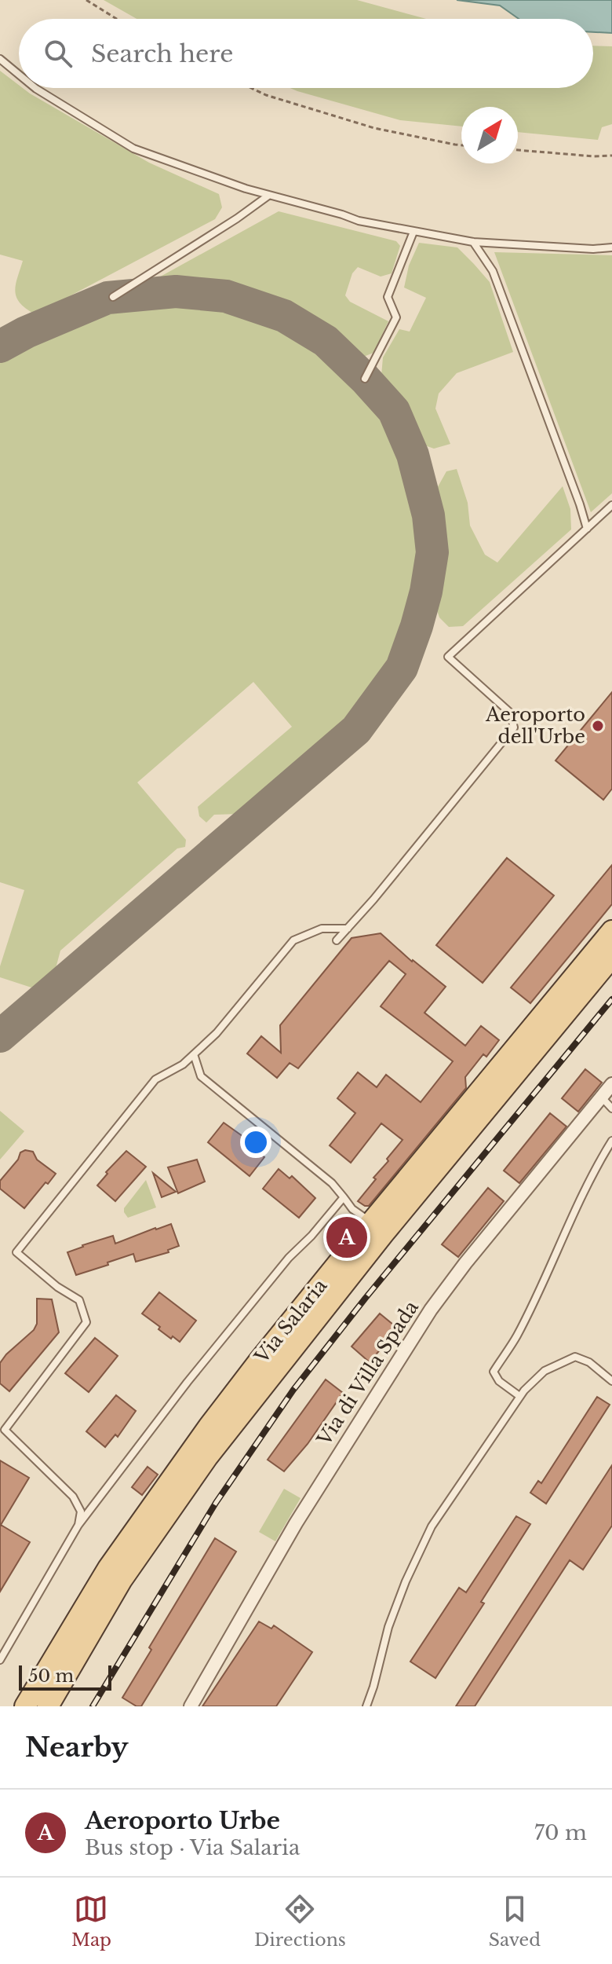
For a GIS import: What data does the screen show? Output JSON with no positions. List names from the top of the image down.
{
  "streets": {
    "main road": ["Via Salaria"],
    "street": ["Via di Villa Spada"]
  },
  "places": ["Aeroporto dell'Urbe"],
  "scale_bar": "50 m",
  "north": "top right",
  "page": {
    "search": "Search here",
    "pins": "A",
    "scale": "50 m",
    "heading": "Nearby",
    "list": [
      {
        "mark": "A",
        "name": "Aeroporto Urbe",
        "note": "Bus stop · Via Salaria",
        "value": "70 m"
      }
    ],
    "nav": ["Map", "Directions", "Saved"]
  }
}
